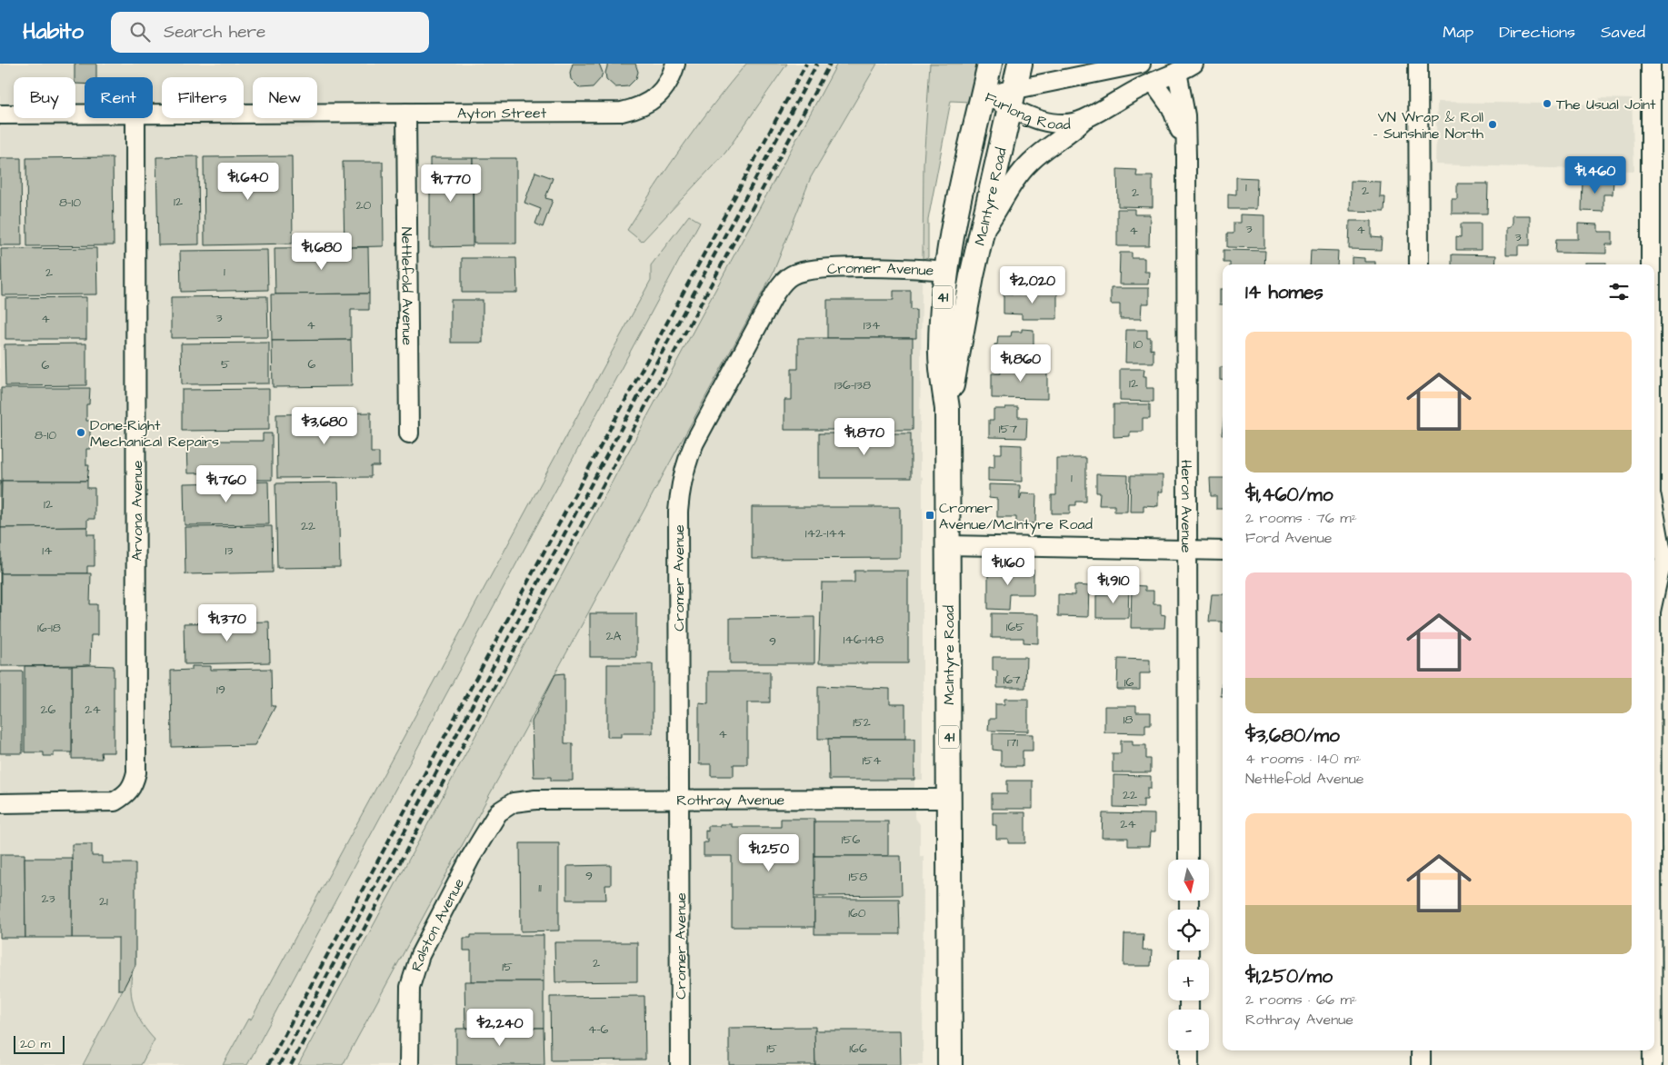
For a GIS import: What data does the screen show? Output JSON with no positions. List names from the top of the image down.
{
  "streets": {
    "main road": ["McIntyre Road", "41"],
    "street": [
      "Furlong Road",
      "Ayton Street",
      "Cromer Avenue",
      "Nettlefold Avenue",
      "Heron Avenue",
      "Arvona Avenue",
      "Rothray Avenue",
      "Ralston Avenue"
    ]
  },
  "crossings": [
    ["Furlong Road", "McIntyre Road"],
    ["Furlong Road", "Heron Avenue"],
    ["Ayton Street", "Nettlefold Avenue"],
    ["McIntyre Road", "Cromer Avenue"],
    ["McIntyre Road", "Rothray Avenue"],
    ["Cromer Avenue", "Rothray Avenue"],
    ["Rothray Avenue", "Ralston Avenue"]
  ],
  "places": {
    "other": ["The Usual Joint", "VN Wrap & Roll - Sunshine North", "Done-Right Mechanical Repairs"],
    "transit": ["Cromer Avenue/McIntyre Road"]
  },
  "house_numbers": [
    "1",
    "2",
    "2",
    "12",
    "8-10",
    "20",
    "3",
    "4",
    "4",
    "3",
    "1",
    "2",
    "3",
    "4",
    "4",
    "134",
    "10",
    "5",
    "6",
    "6",
    "12",
    "136-138",
    "157",
    "8-10",
    "1",
    "12",
    "22",
    "142-144",
    "14",
    "13",
    "165",
    "16-18",
    "2A",
    "146-148",
    "9",
    "167",
    "16",
    "19",
    "26",
    "24",
    "18",
    "152",
    "4",
    "171",
    "154",
    "22",
    "24",
    "156",
    "9",
    "158",
    "11",
    "23",
    "21",
    "160",
    "2",
    "15",
    "4-6",
    "15",
    "166"
  ],
  "scale_bar": "20 m",
  "north": "bottom",
  "page": {
    "header": "Habito",
    "search": "Search here",
    "nav": ["Map", "Directions", "Saved"],
    "chip": [
      "Buy",
      "Rent",
      "Filters",
      "New"
    ],
    "price": [
      "$1,460",
      "$1,640",
      "$1,770",
      "$1,680",
      "$2,020",
      "$1,860",
      "$3,680",
      "$1,870",
      "$1,760",
      "$1,160",
      "$1,910",
      "$1,370",
      "$1,250",
      "$2,240"
    ],
    "heading": "14 homes",
    "list": [
      {
        "name": "$1,460/mo",
        "note": "2 rooms · 76 m² · Ford Avenue"
      },
      {
        "name": "$3,680/mo",
        "note": "4 rooms · 140 m² · Nettlefold Avenue"
      },
      {
        "name": "$1,250/mo",
        "note": "2 rooms · 66 m² · Rothray Avenue"
      }
    ],
    "map_buttons": ["+", "−"],
    "scale": "20 m"
  }
}
